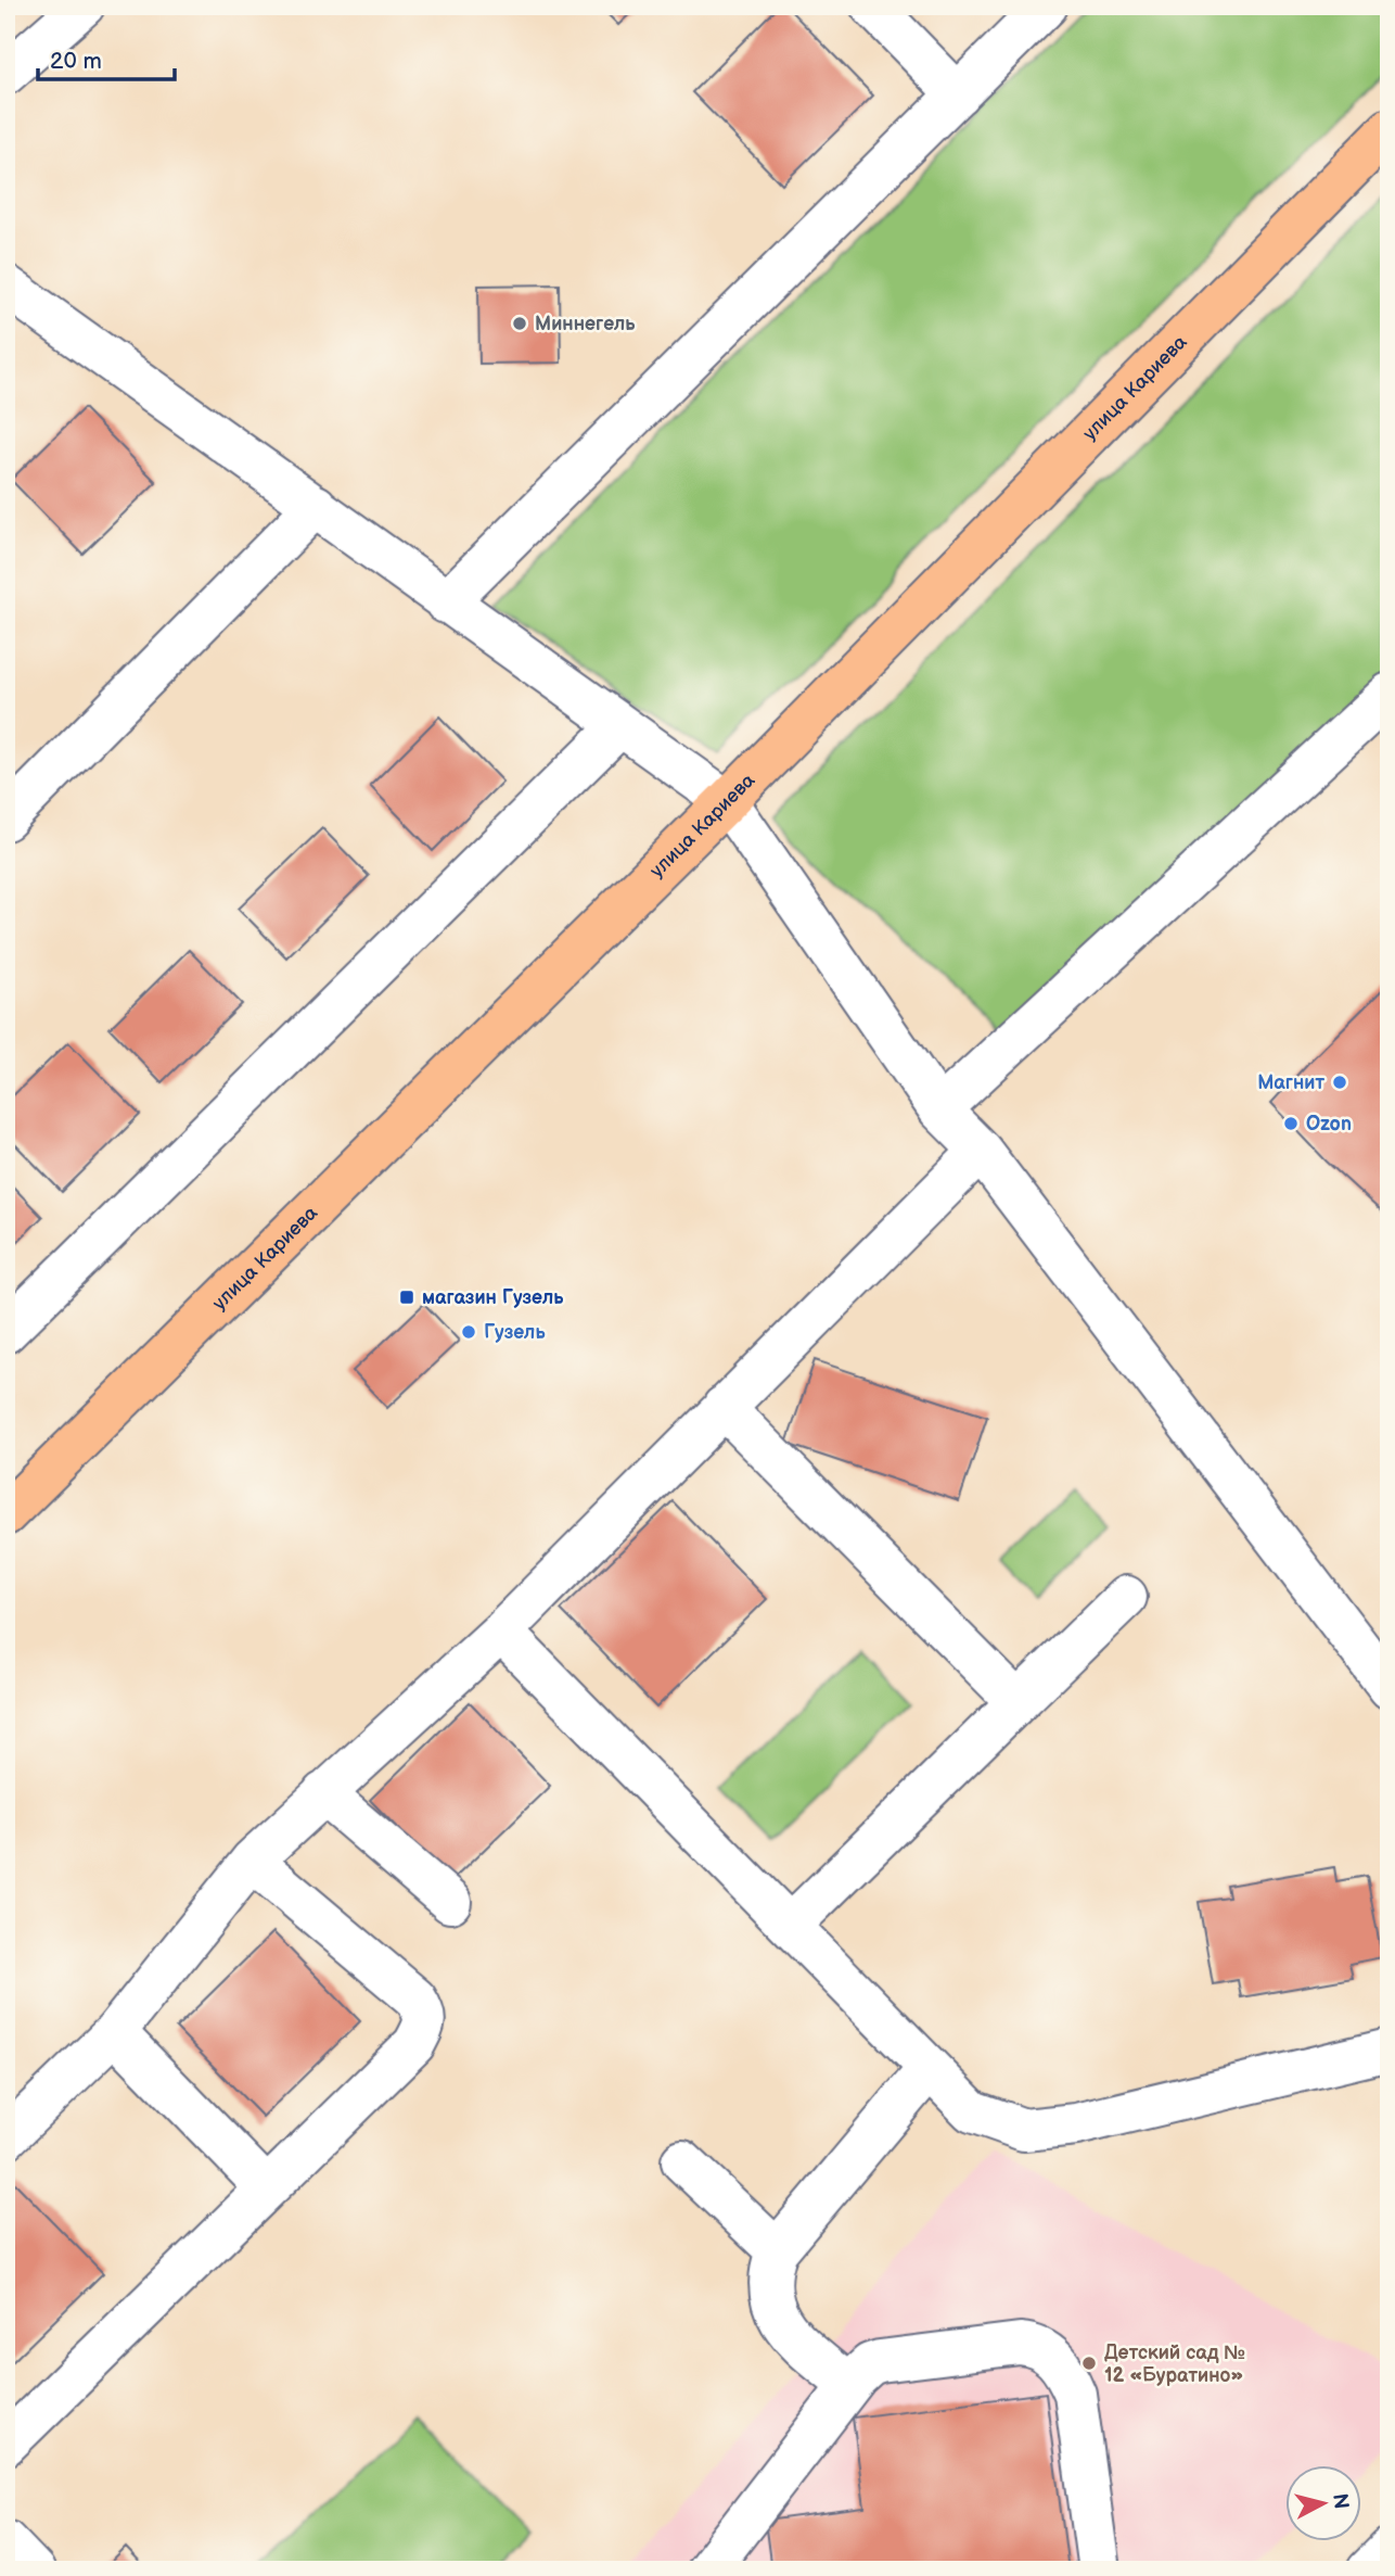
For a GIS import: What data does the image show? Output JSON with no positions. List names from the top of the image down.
{
  "streets": {
    "main road": ["улица Кариева"]
  },
  "places": {
    "other": [
      "Миннегель",
      "Магнит",
      "Ozon",
      "Гузель",
      "Детский сад № 12 «Буратино»"
    ],
    "transit": ["магазин Гузель"]
  },
  "scale_bar": "20 m",
  "north": "right"
}
